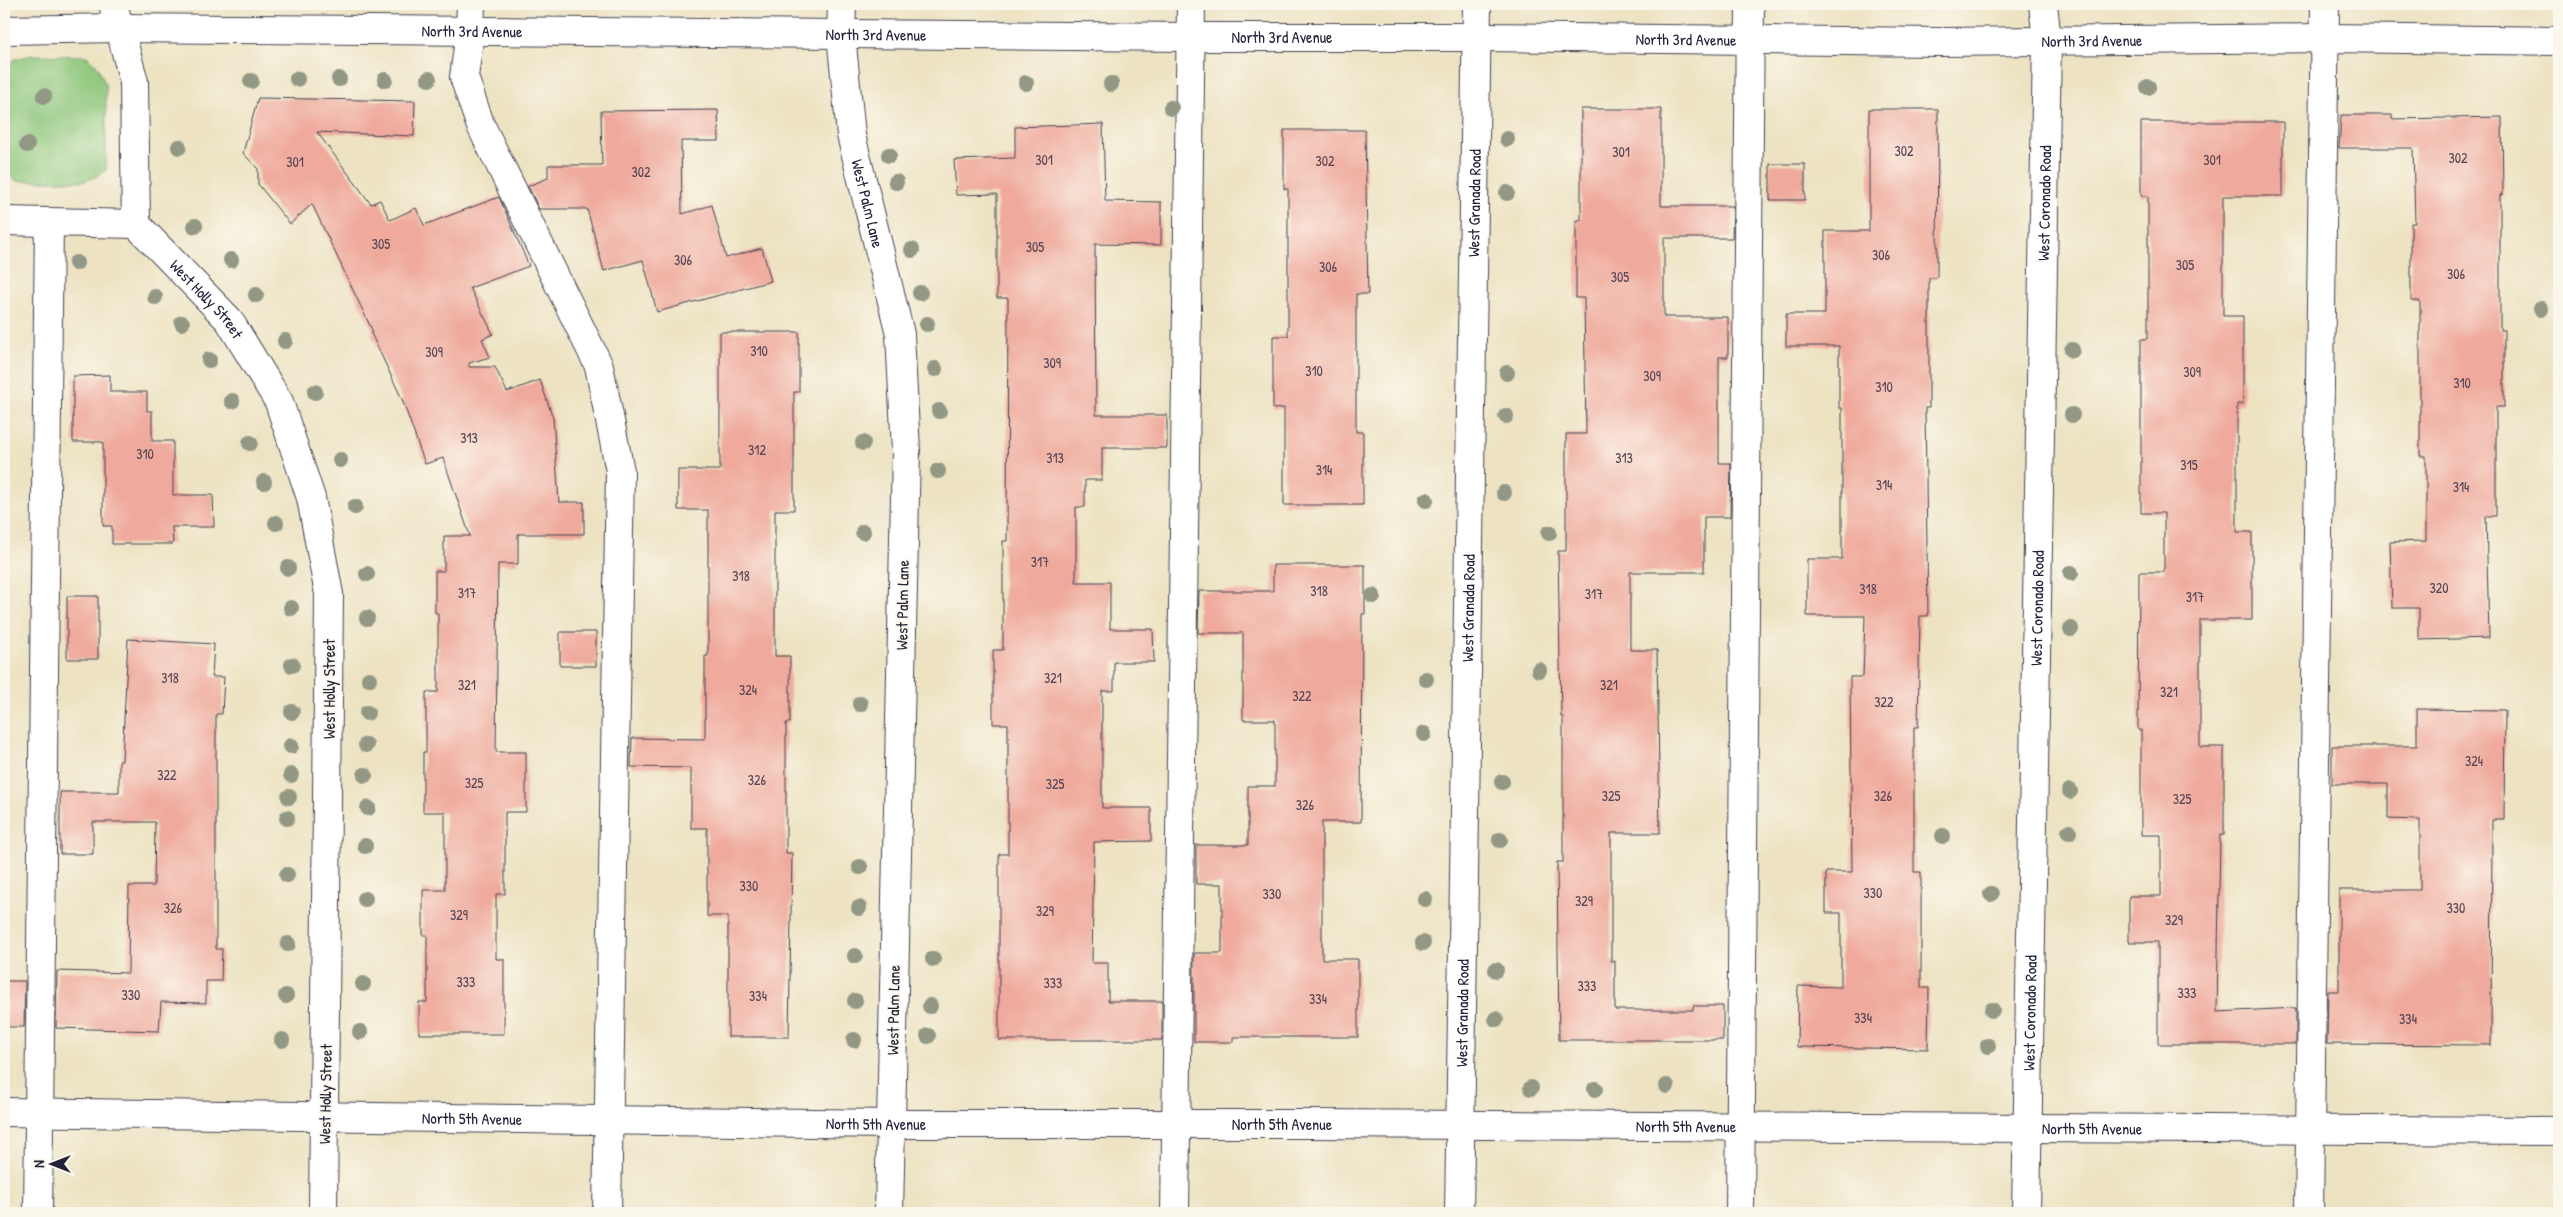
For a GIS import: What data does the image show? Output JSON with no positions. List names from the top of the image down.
{
  "streets": {
    "street": [
      "North 3rd Avenue",
      "West Coronado Road",
      "West Palm Lane",
      "West Granada Road",
      "West Holly Street",
      "North 5th Avenue"
    ]
  },
  "crossings": [
    ["North 3rd Avenue", "West Coronado Road"],
    ["North 3rd Avenue", "West Palm Lane"],
    ["North 3rd Avenue", "West Granada Road"],
    ["West Coronado Road", "North 5th Avenue"],
    ["West Palm Lane", "North 5th Avenue"],
    ["West Granada Road", "North 5th Avenue"],
    ["West Holly Street", "North 5th Avenue"]
  ],
  "house_numbers": [
    "302",
    "301",
    "302",
    "301",
    "301",
    "302",
    "301",
    "302",
    "305",
    "305",
    "306",
    "306",
    "305",
    "306",
    "306",
    "305",
    "310",
    "309",
    "309",
    "310",
    "309",
    "309",
    "310",
    "310",
    "313",
    "312",
    "310",
    "313",
    "313",
    "315",
    "314",
    "314",
    "314",
    "317",
    "318",
    "320",
    "318",
    "318",
    "317",
    "317",
    "317",
    "318",
    "321",
    "321",
    "321",
    "324",
    "321",
    "322",
    "322",
    "324",
    "322",
    "326",
    "325",
    "325",
    "325",
    "326",
    "325",
    "326",
    "330",
    "330",
    "330",
    "329",
    "326",
    "330",
    "329",
    "329",
    "329",
    "333",
    "333",
    "333",
    "333",
    "330",
    "334",
    "334",
    "334",
    "334"
  ],
  "north": "left"
}
